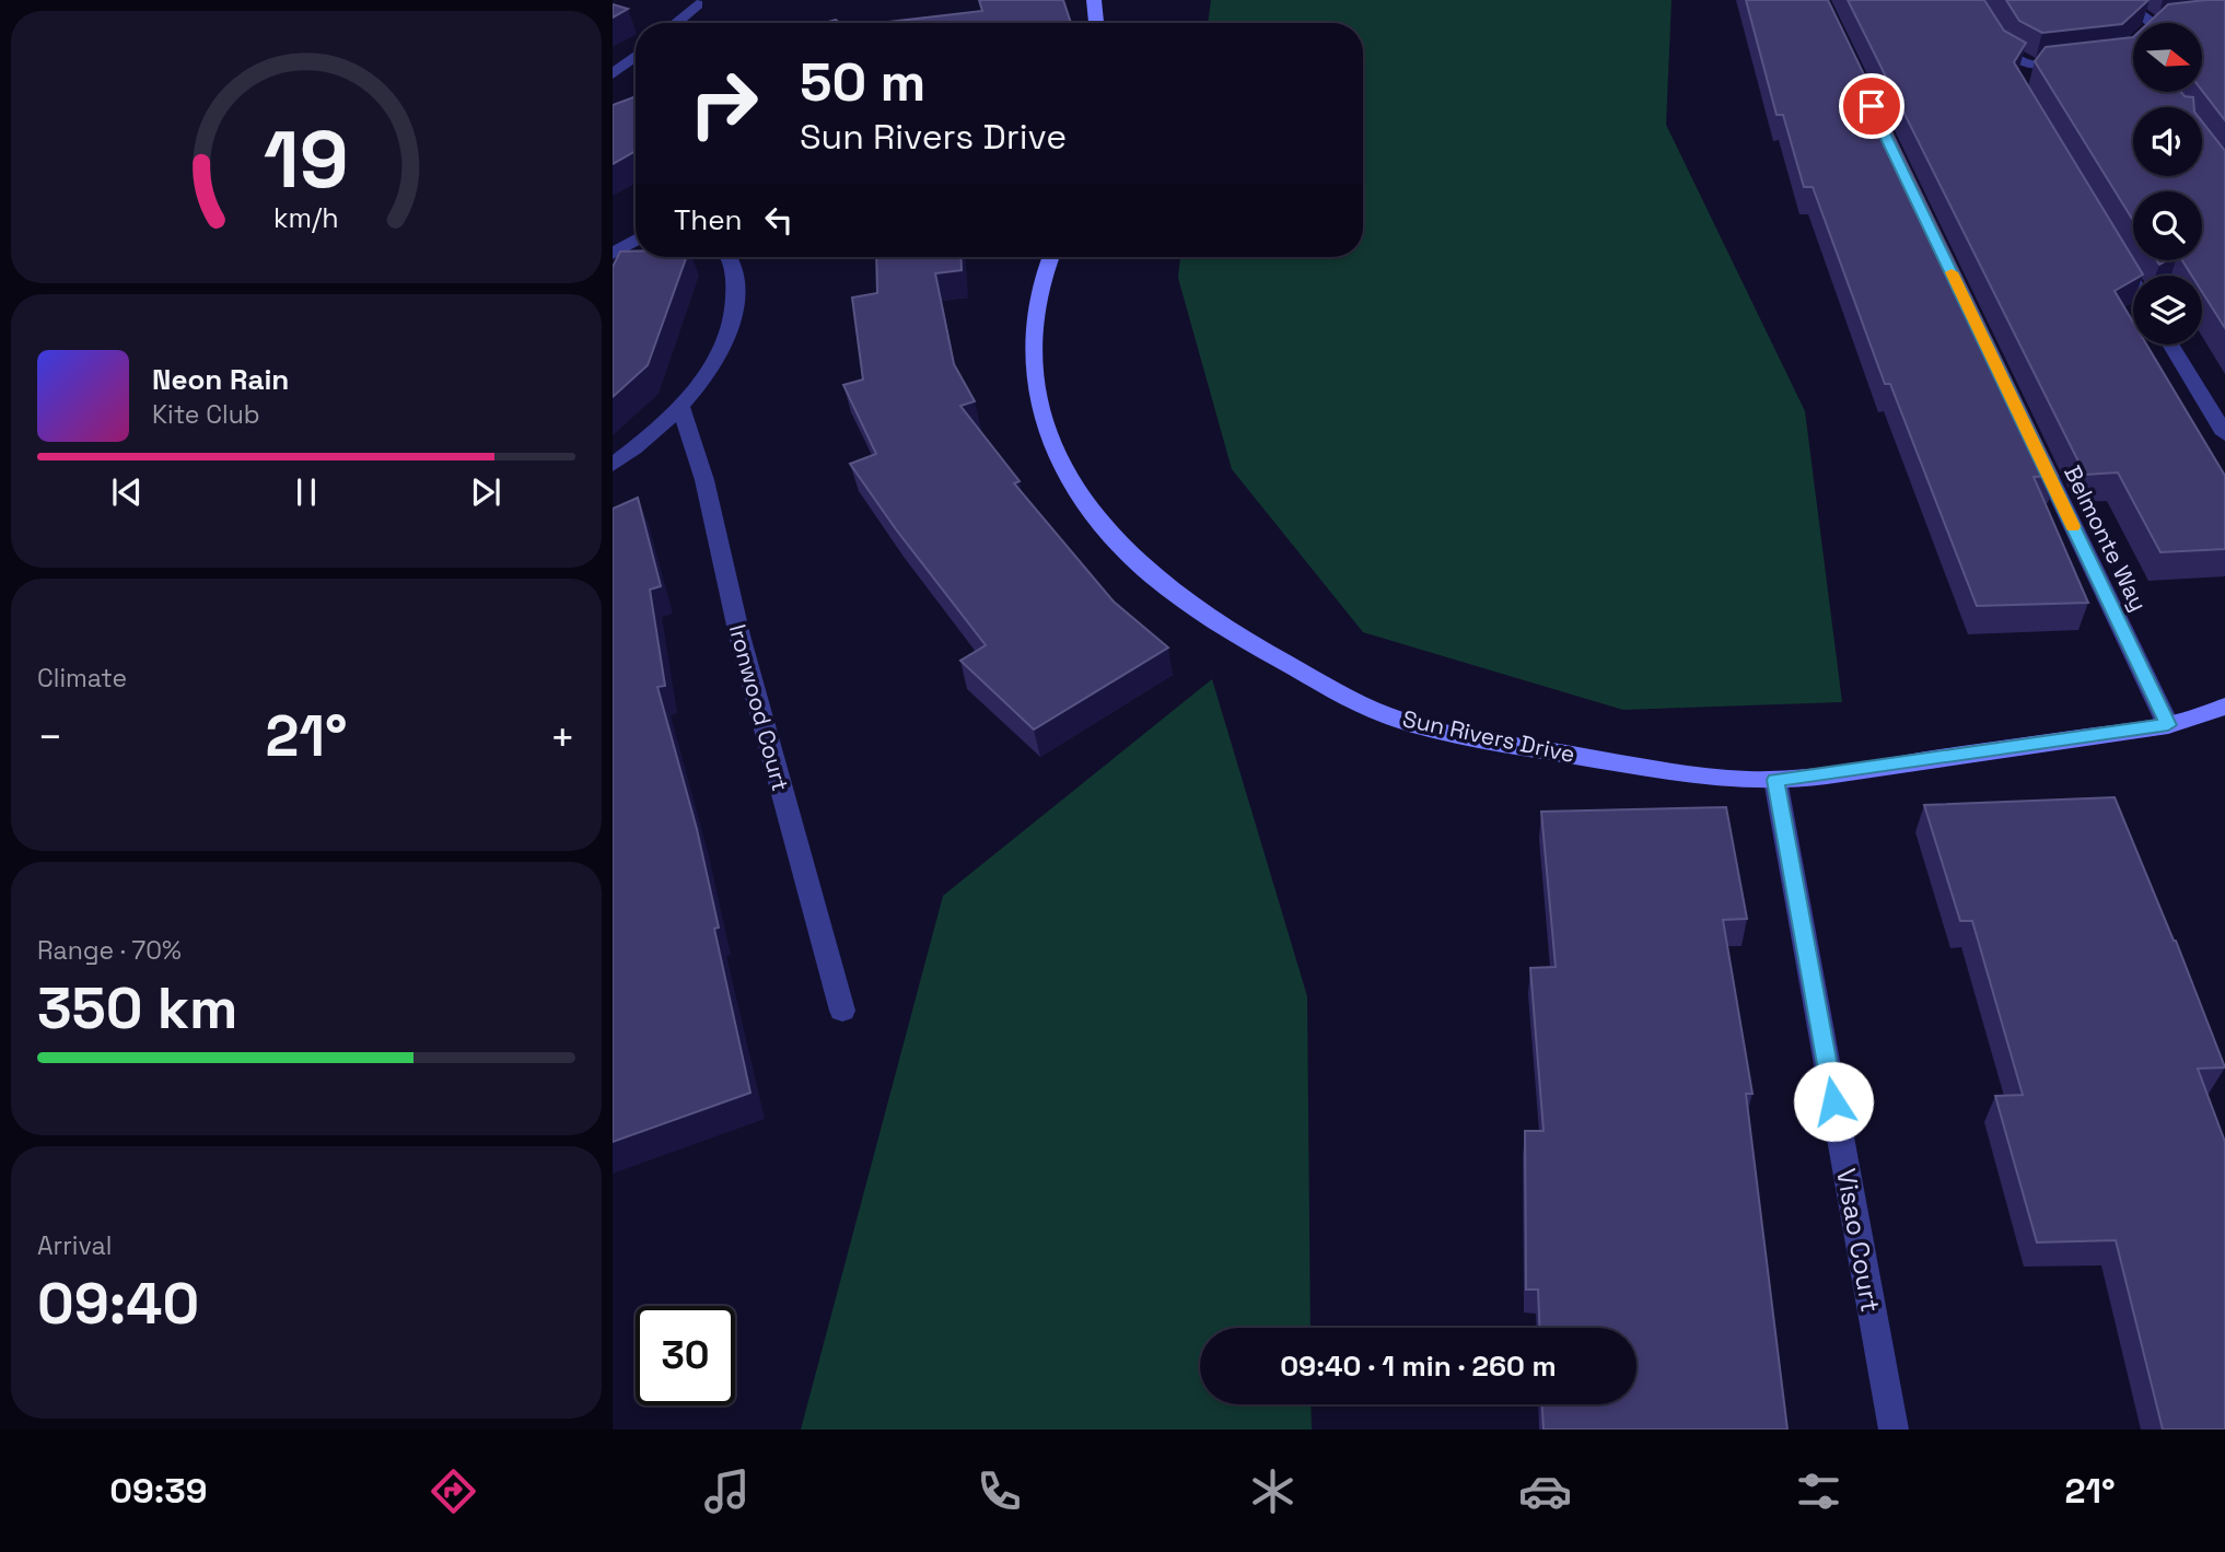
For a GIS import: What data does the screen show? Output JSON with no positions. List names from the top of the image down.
{
  "streets": {
    "street": [
      "Belmonte Way",
      "Ironwood Court",
      "Sun Rivers Drive",
      "Visao Court"
    ]
  },
  "crossings": [
    ["Belmonte Way", "Sun Rivers Drive"],
    ["Sun Rivers Drive", "Visao Court"]
  ],
  "north": "right",
  "page": {
    "turn": ["50 m", "Sun Rivers Drive"],
    "then": "Then",
    "song": ["Neon Rain", "Kite Club"],
    "tile": [
      "Climate",
      ["Range · 70%", "350 km"],
      ["Arrival", "09:40"]
    ],
    "heat": ["−", "21°", "+"],
    "limit": "30",
    "trip": "09:40 · 1 min · 260 m",
    "tabs": ["09:39", "21°"],
    "gauge": ["19", "km/h"]
  }
}
